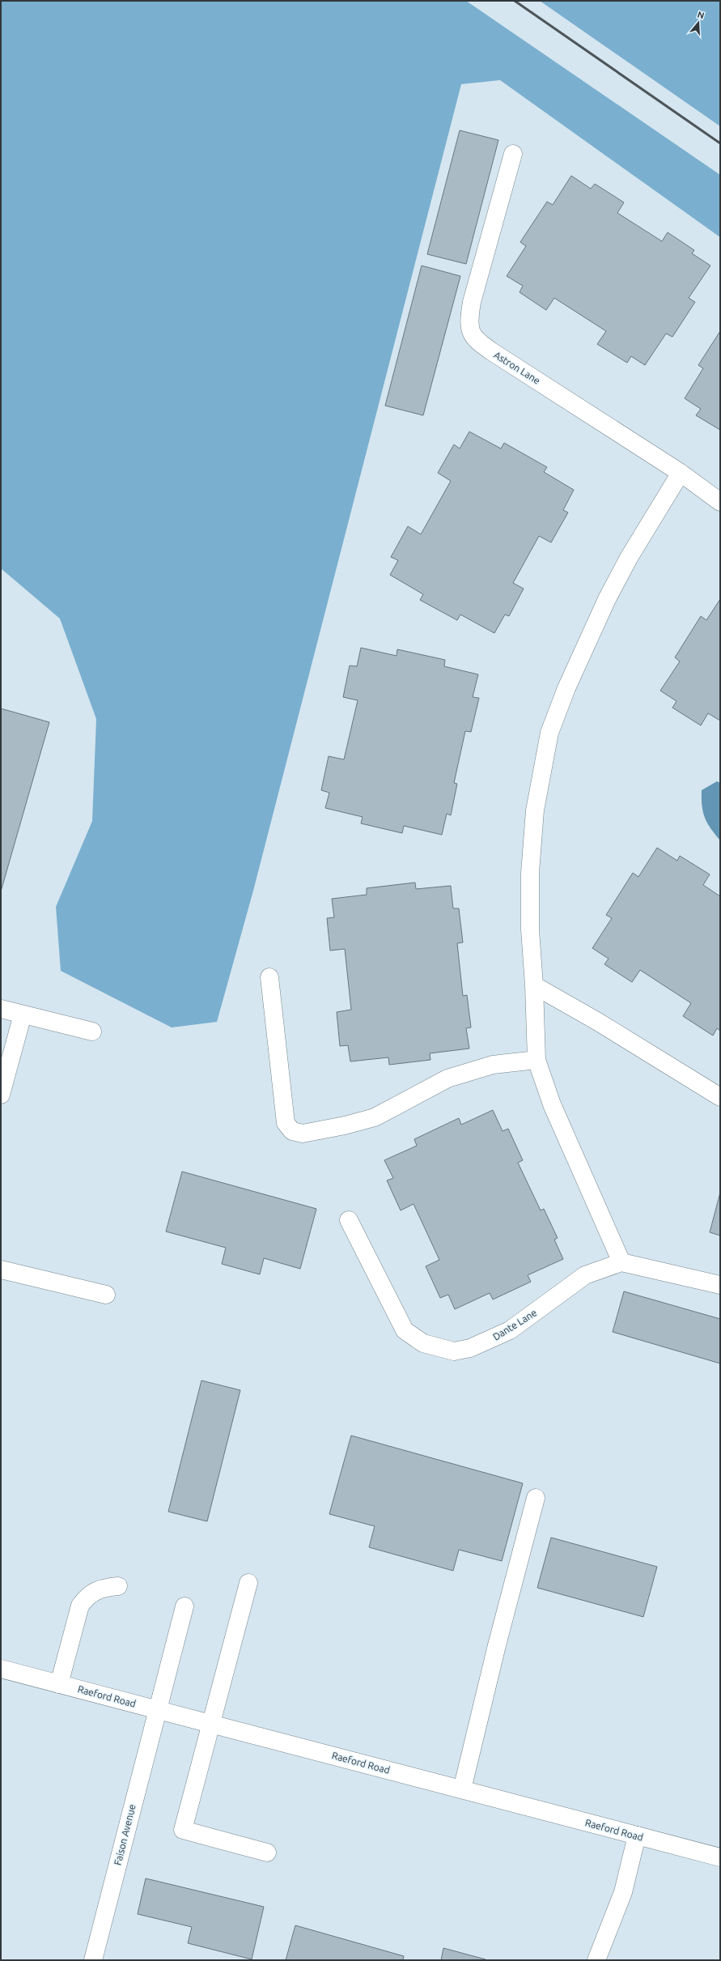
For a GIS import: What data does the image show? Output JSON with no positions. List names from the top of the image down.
{
  "streets": {
    "main road": [
      "Astron Lane",
      "Dante Lane",
      "Raeford Road",
      "Faison Avenue"
    ]
  },
  "crossings": [
    ["Raeford Road", "Faison Avenue"]
  ],
  "north": "top"
}
